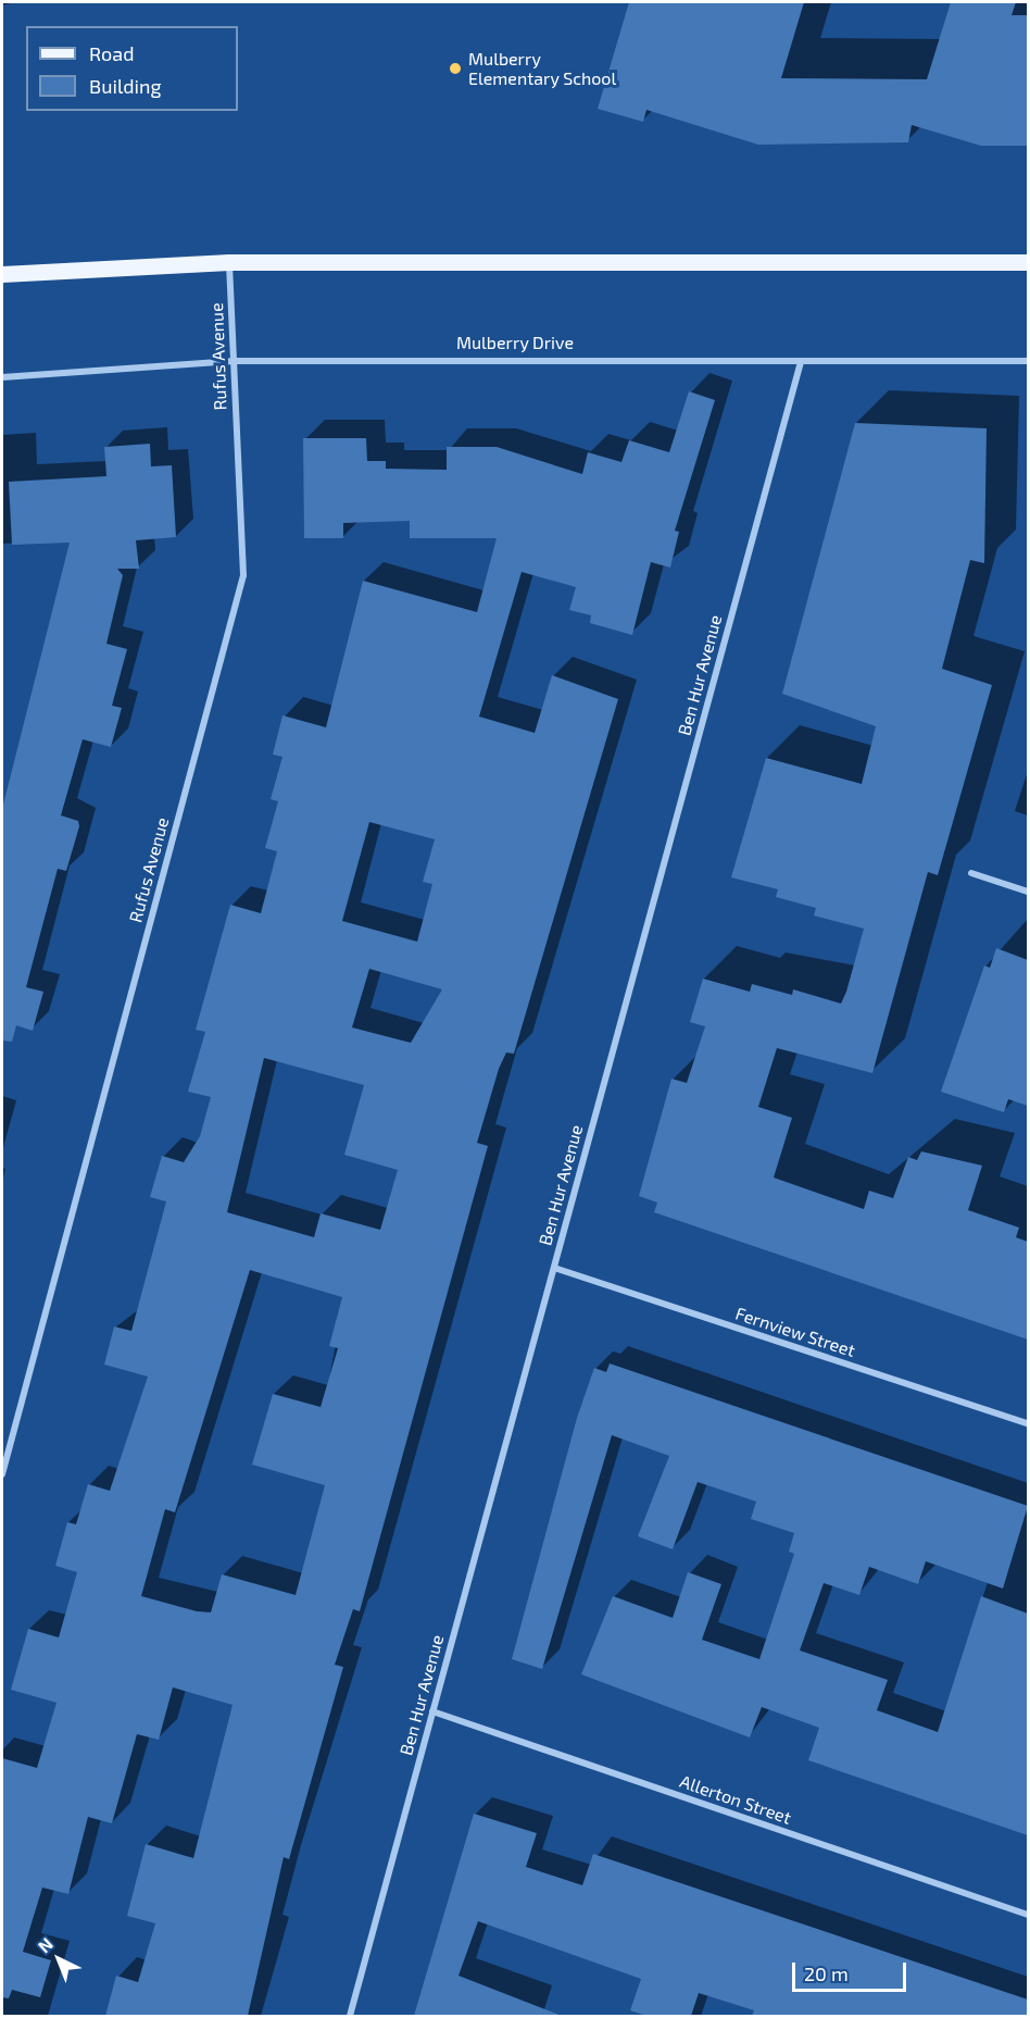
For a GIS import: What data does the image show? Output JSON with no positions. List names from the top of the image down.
{
  "streets": {
    "street": [
      "Mulberry Drive",
      "Rufus Avenue",
      "Ben Hur Avenue",
      "Fernview Street",
      "Allerton Street"
    ]
  },
  "crossings": [
    ["Mulberry Drive", "Rufus Avenue"],
    ["Mulberry Drive", "Ben Hur Avenue"],
    ["Ben Hur Avenue", "Fernview Street"],
    ["Ben Hur Avenue", "Allerton Street"]
  ],
  "places": ["Mulberry Elementary School"],
  "legend": ["Road", "Building"],
  "scale_bar": "20 m",
  "north": "top left"
}
